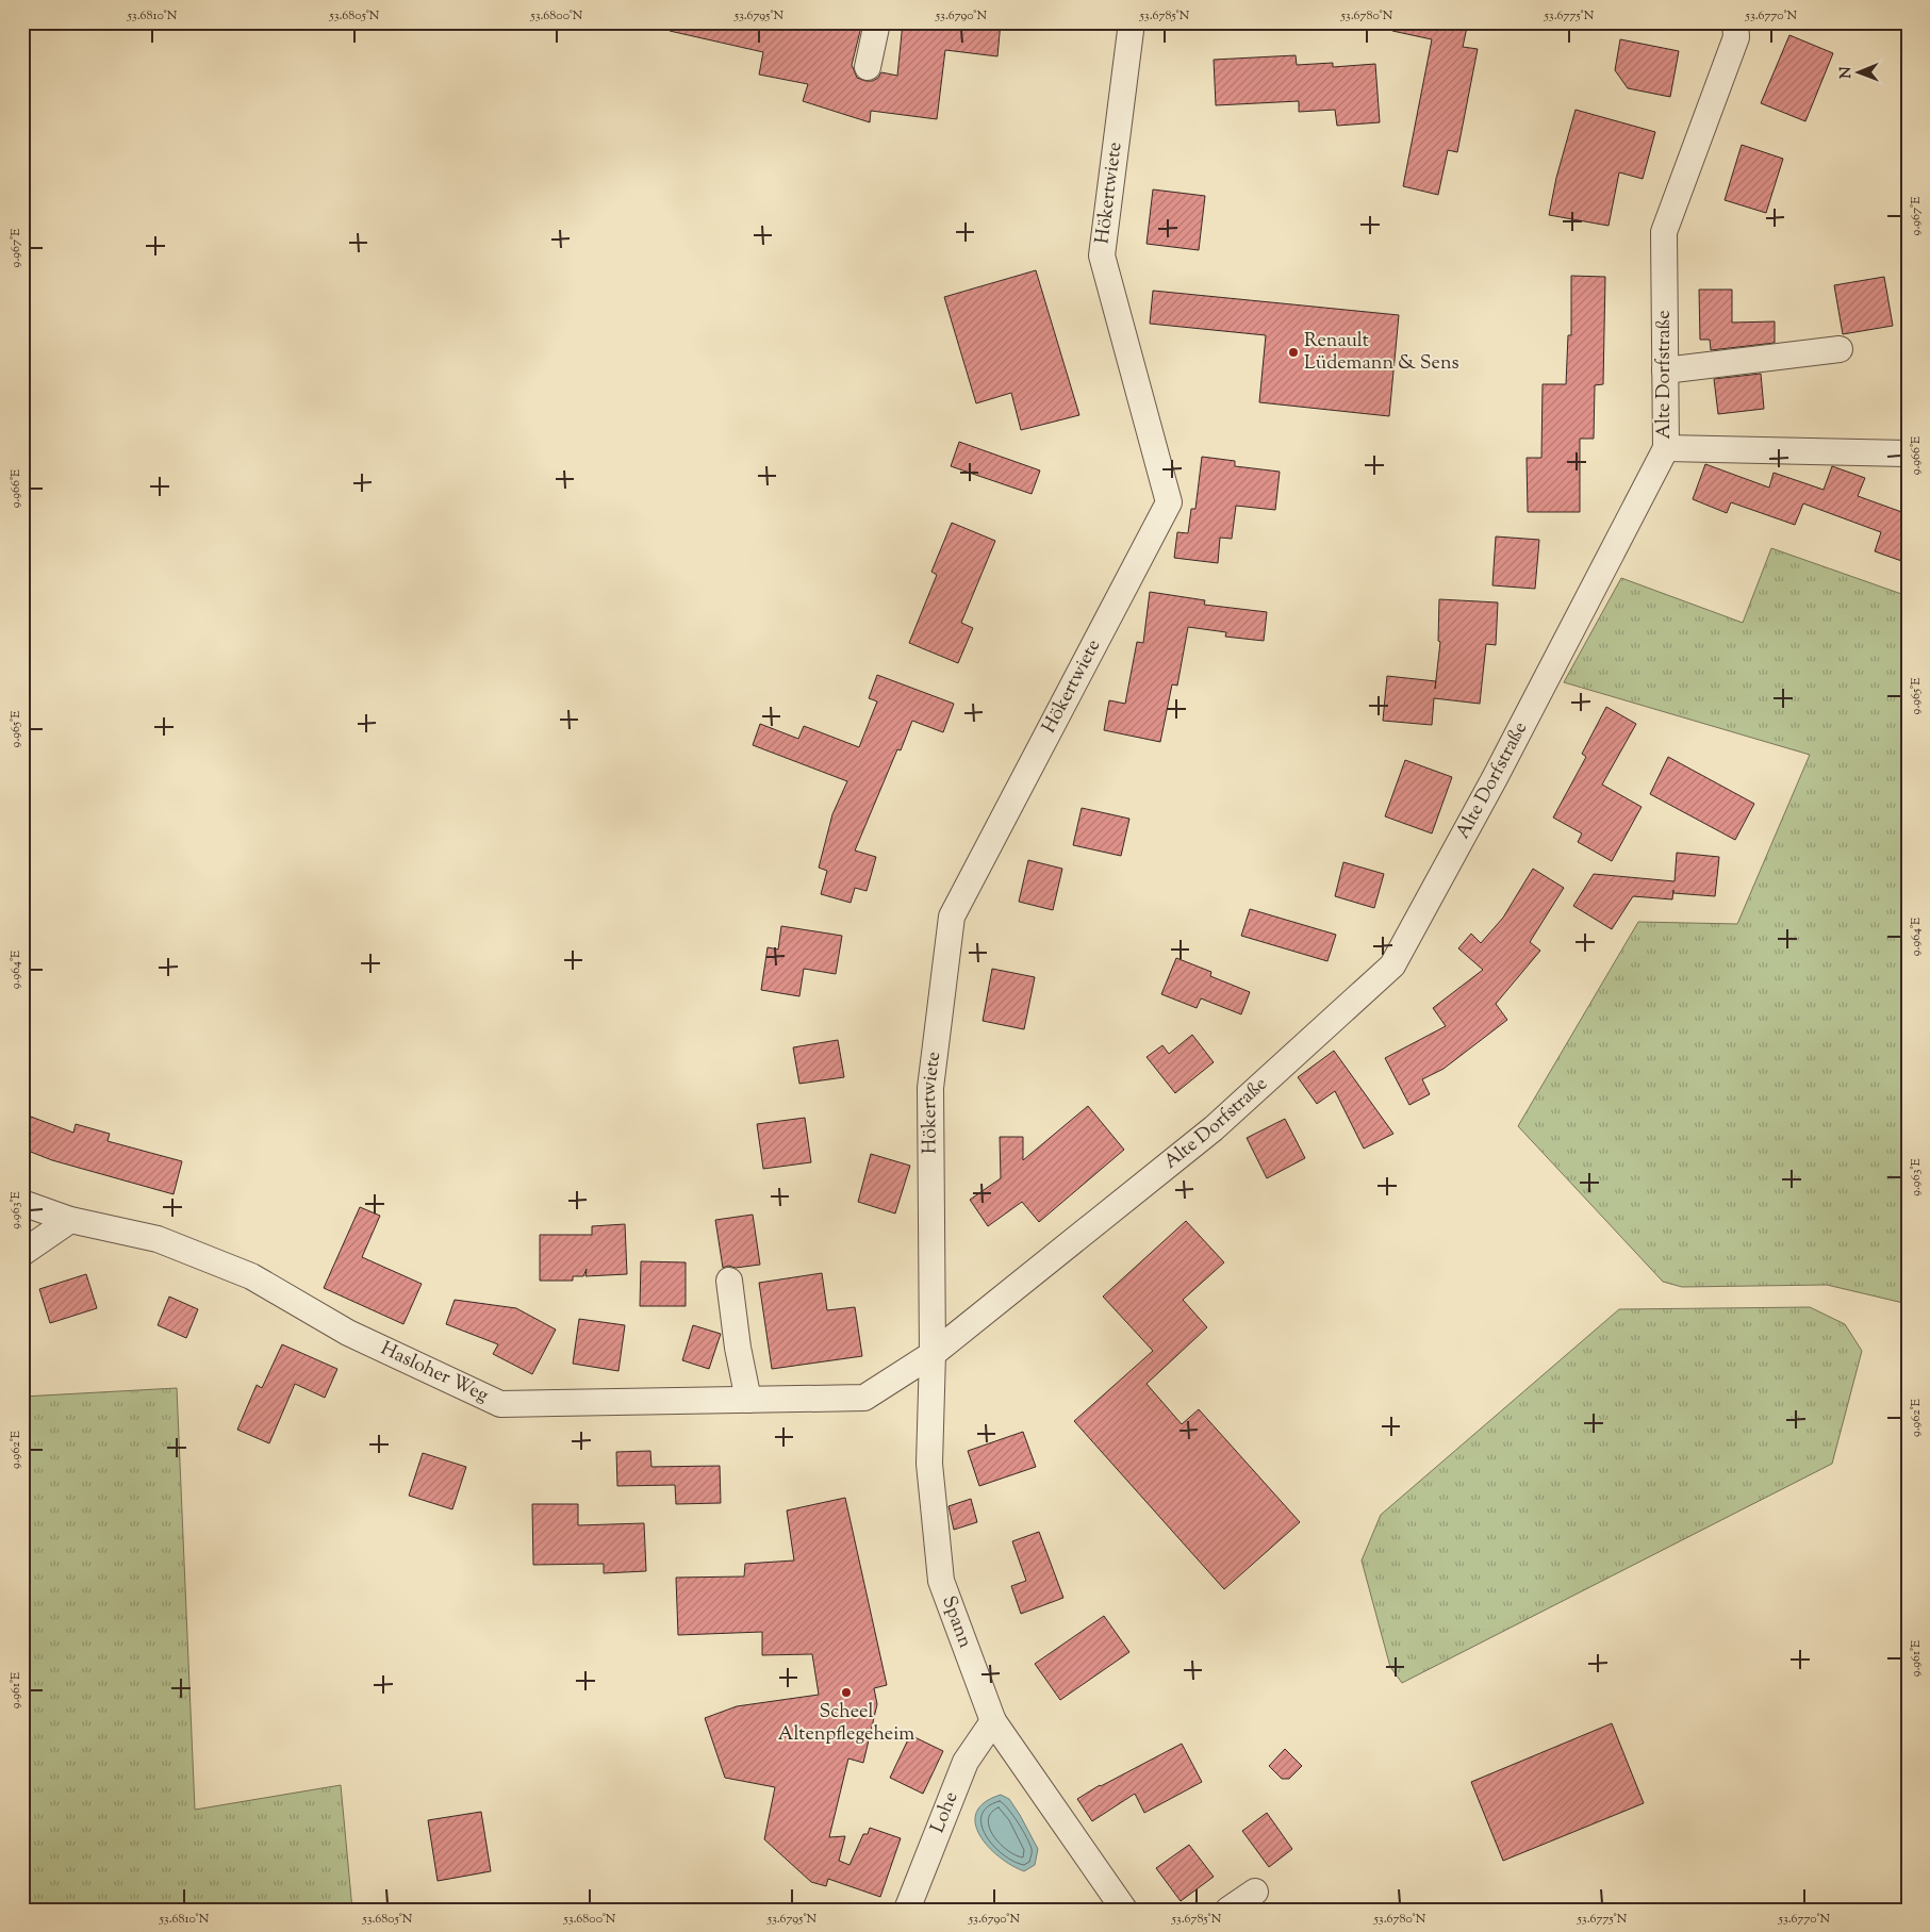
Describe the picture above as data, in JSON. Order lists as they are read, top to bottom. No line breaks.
{"streets":{"street":["Hökertwiete","Alte Dorfstraße","Hasloher Weg","Spann","Lohe"]},"crossings":[["Hökertwiete","Alte Dorfstraße"],["Hökertwiete","Hasloher Weg"],["Hökertwiete","Spann"],["Alte Dorfstraße","Hasloher Weg"],["Alte Dorfstraße","Spann"],["Hasloher Weg","Spann"],["Spann","Lohe"]],"places":["Renault Lüdemann & Sens","Scheel Altenpflegeheim"],"north":"left","coordinates":["53.6810°N","53.6805°N","53.6800°N","53.6795°N","53.6790°N","53.6785°N","53.6780°N","53.6775°N","53.6770°N","9.967°E","9.966°E","9.965°E","9.964°E","9.963°E","9.962°E","9.961°E"]}
